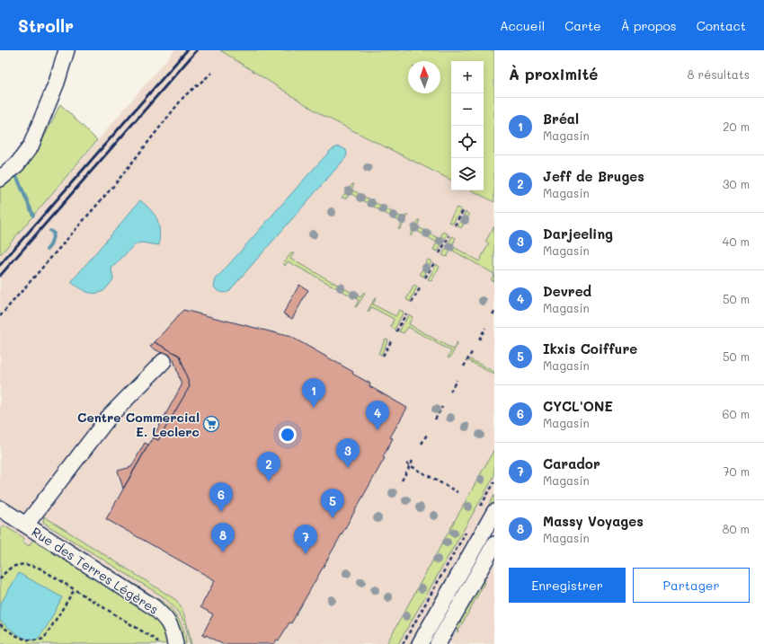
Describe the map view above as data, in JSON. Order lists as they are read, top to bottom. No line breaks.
{"streets":{"street":["Rue des Terres Légères"]},"places":{"supermarket":["Centre Commercial E. Leclerc"]},"north":"top","page":{"header":"Strollr","nav":["Accueil","Carte","À propos","Contact"],"heading":["À proximité","8 résultats"],"map_buttons":["+","−"],"list":[{"mark":"1","name":"Bréal","note":"Magasin","value":"20 m"},{"mark":"2","name":"Jeff de Bruges","note":"Magasin","value":"30 m"},{"mark":"3","name":"Darjeeling","note":"Magasin","value":"40 m"},{"mark":"4","name":"Devred","note":"Magasin","value":"50 m"},{"mark":"5","name":"Ikxis Coiffure","note":"Magasin","value":"50 m"},{"mark":"6","name":"CYCL'ONE","note":"Magasin","value":"60 m"},{"mark":"7","name":"Carador","note":"Magasin","value":"70 m"},{"mark":"8","name":"Massy Voyages","note":"Magasin","value":"80 m"}],"pins":["1","4","3","2","6","5","8","7"],"buttons":["Enregistrer","Partager"]}}
